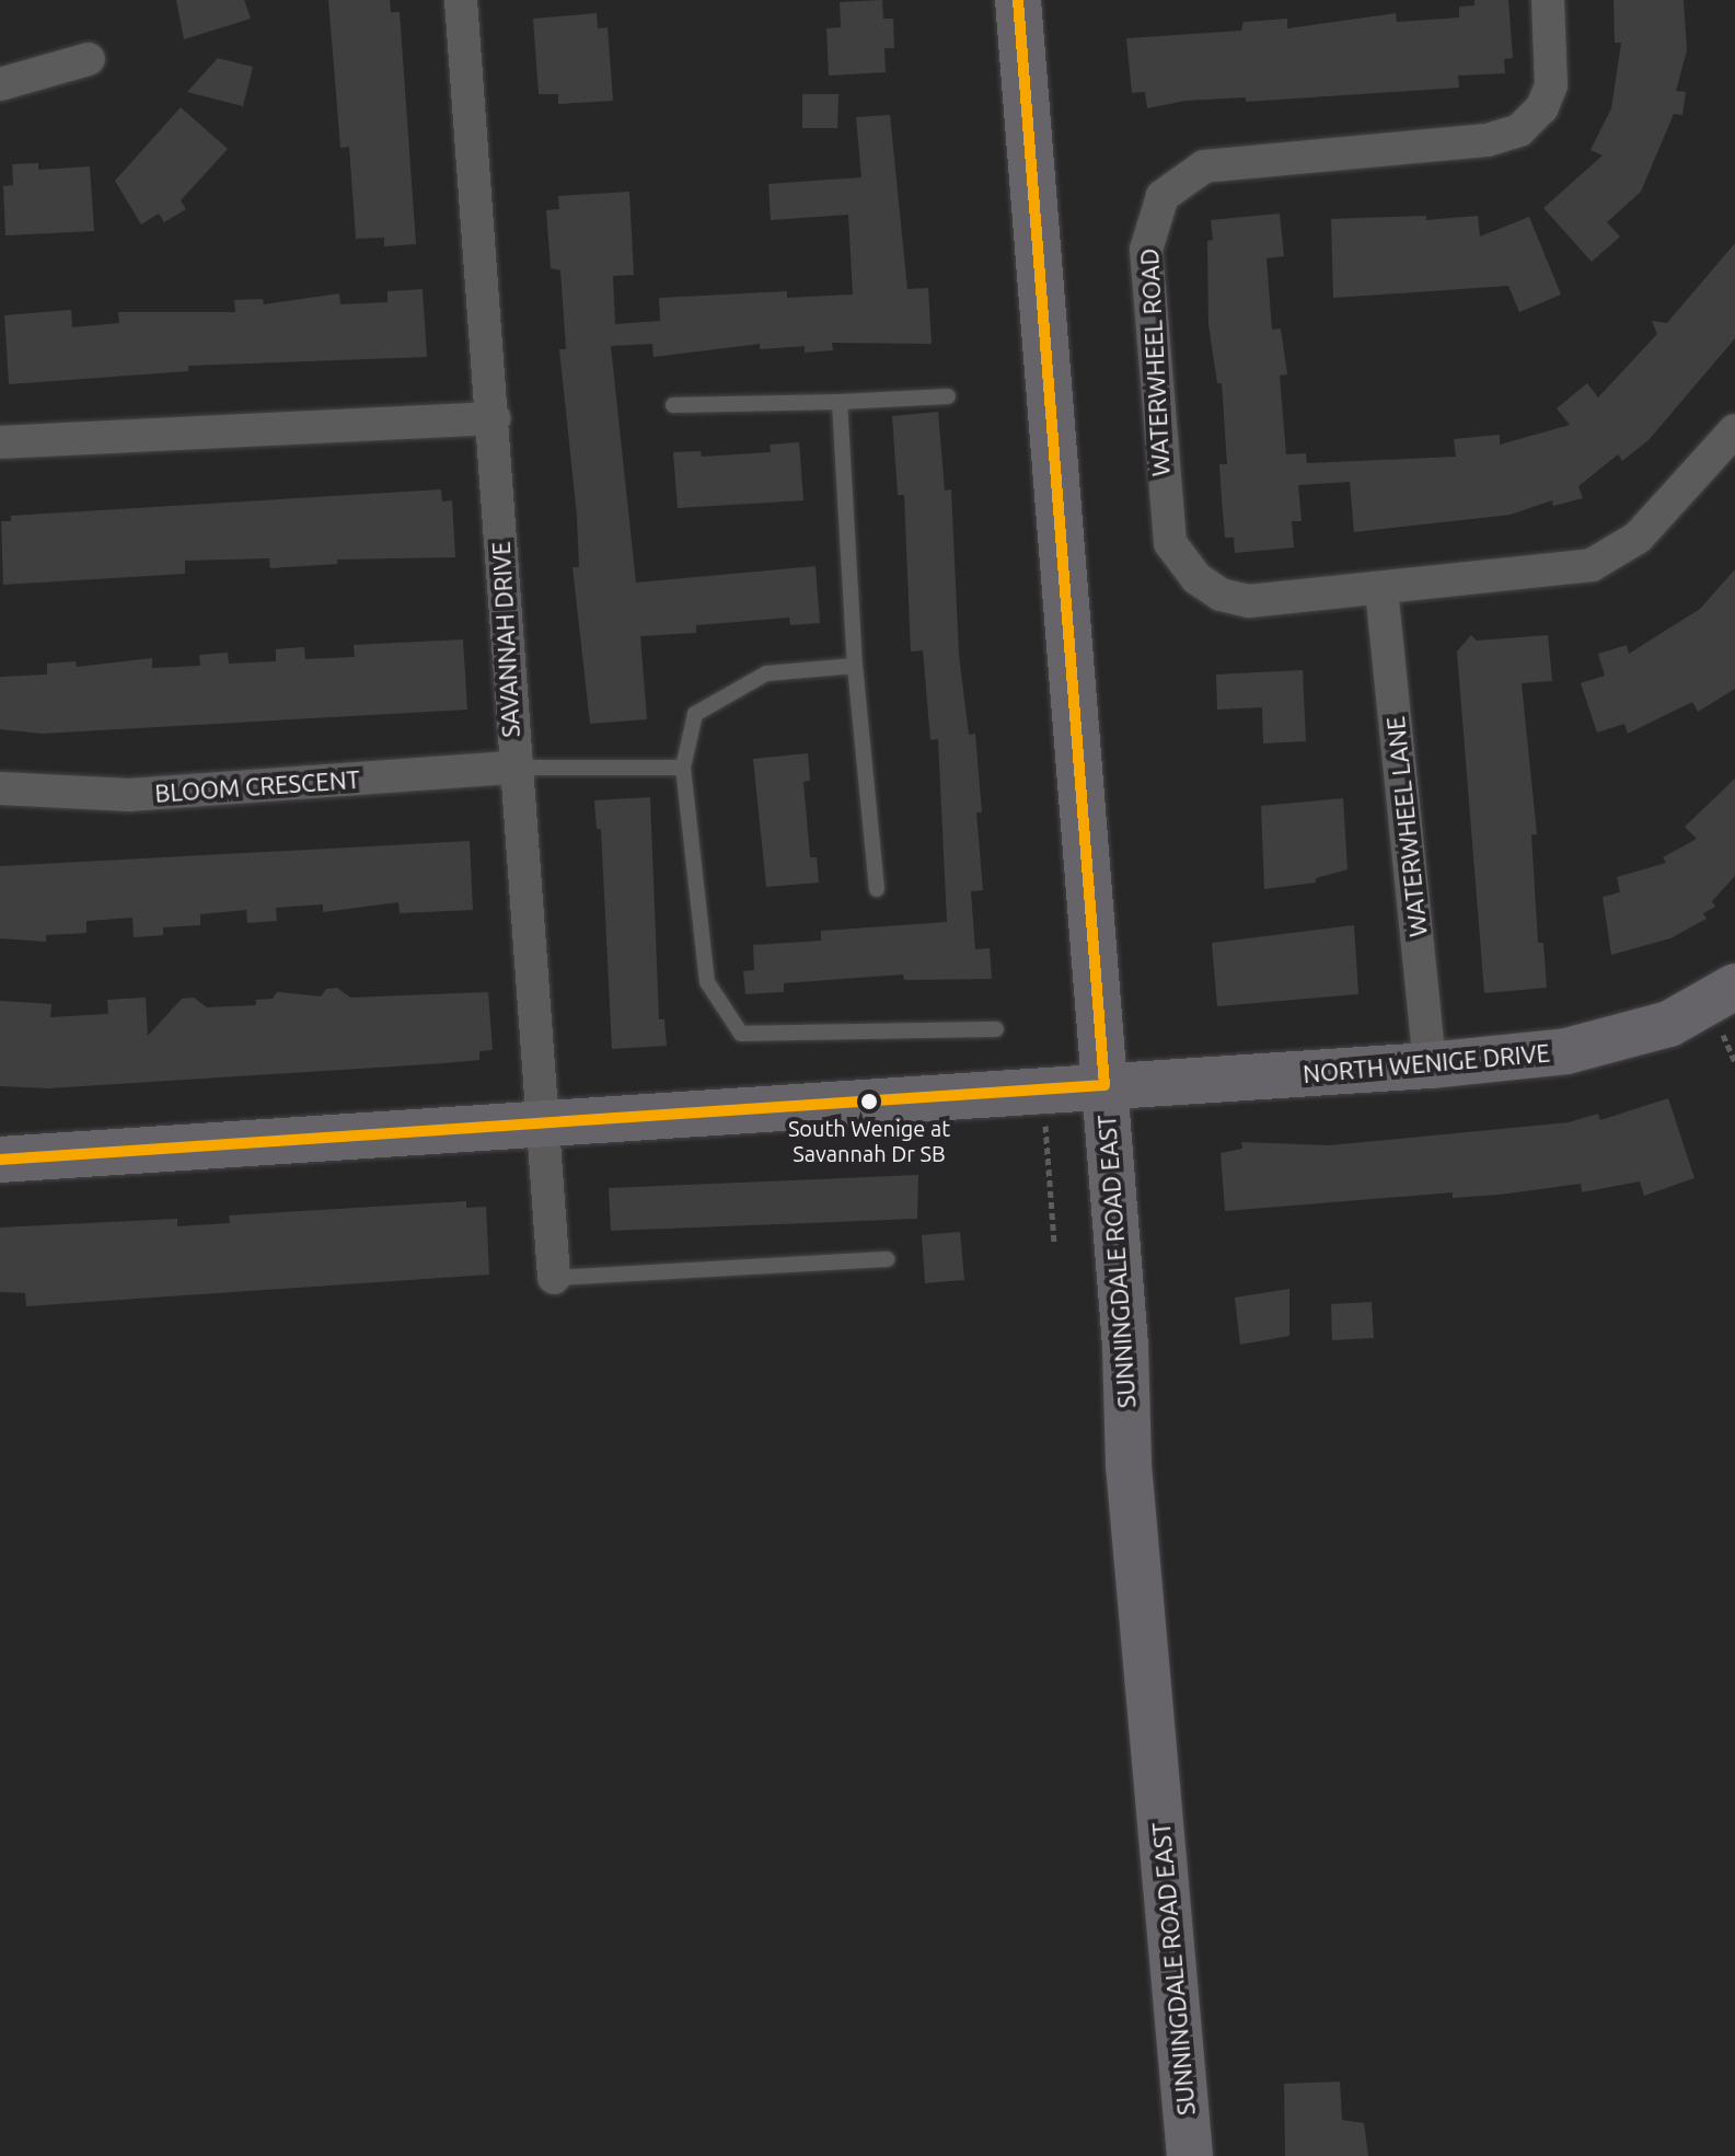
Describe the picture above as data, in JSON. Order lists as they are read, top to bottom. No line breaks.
{"streets":{"main road":["NORTH WENIGE DRIVE","SUNNINGDALE ROAD EAST"],"street":["WATERWHEEL ROAD","SAVANNAH DRIVE","BLOOM CRESCENT","WATERWHEEL LANE"]},"crossings":[["WATERWHEEL ROAD","WATERWHEEL LANE"],["SAVANNAH DRIVE","BLOOM CRESCENT"],["SAVANNAH DRIVE","NORTH WENIGE DRIVE"],["WATERWHEEL LANE","NORTH WENIGE DRIVE"],["NORTH WENIGE DRIVE","SUNNINGDALE ROAD EAST"]],"places":["South Wenige at Savannah Dr SB"]}
